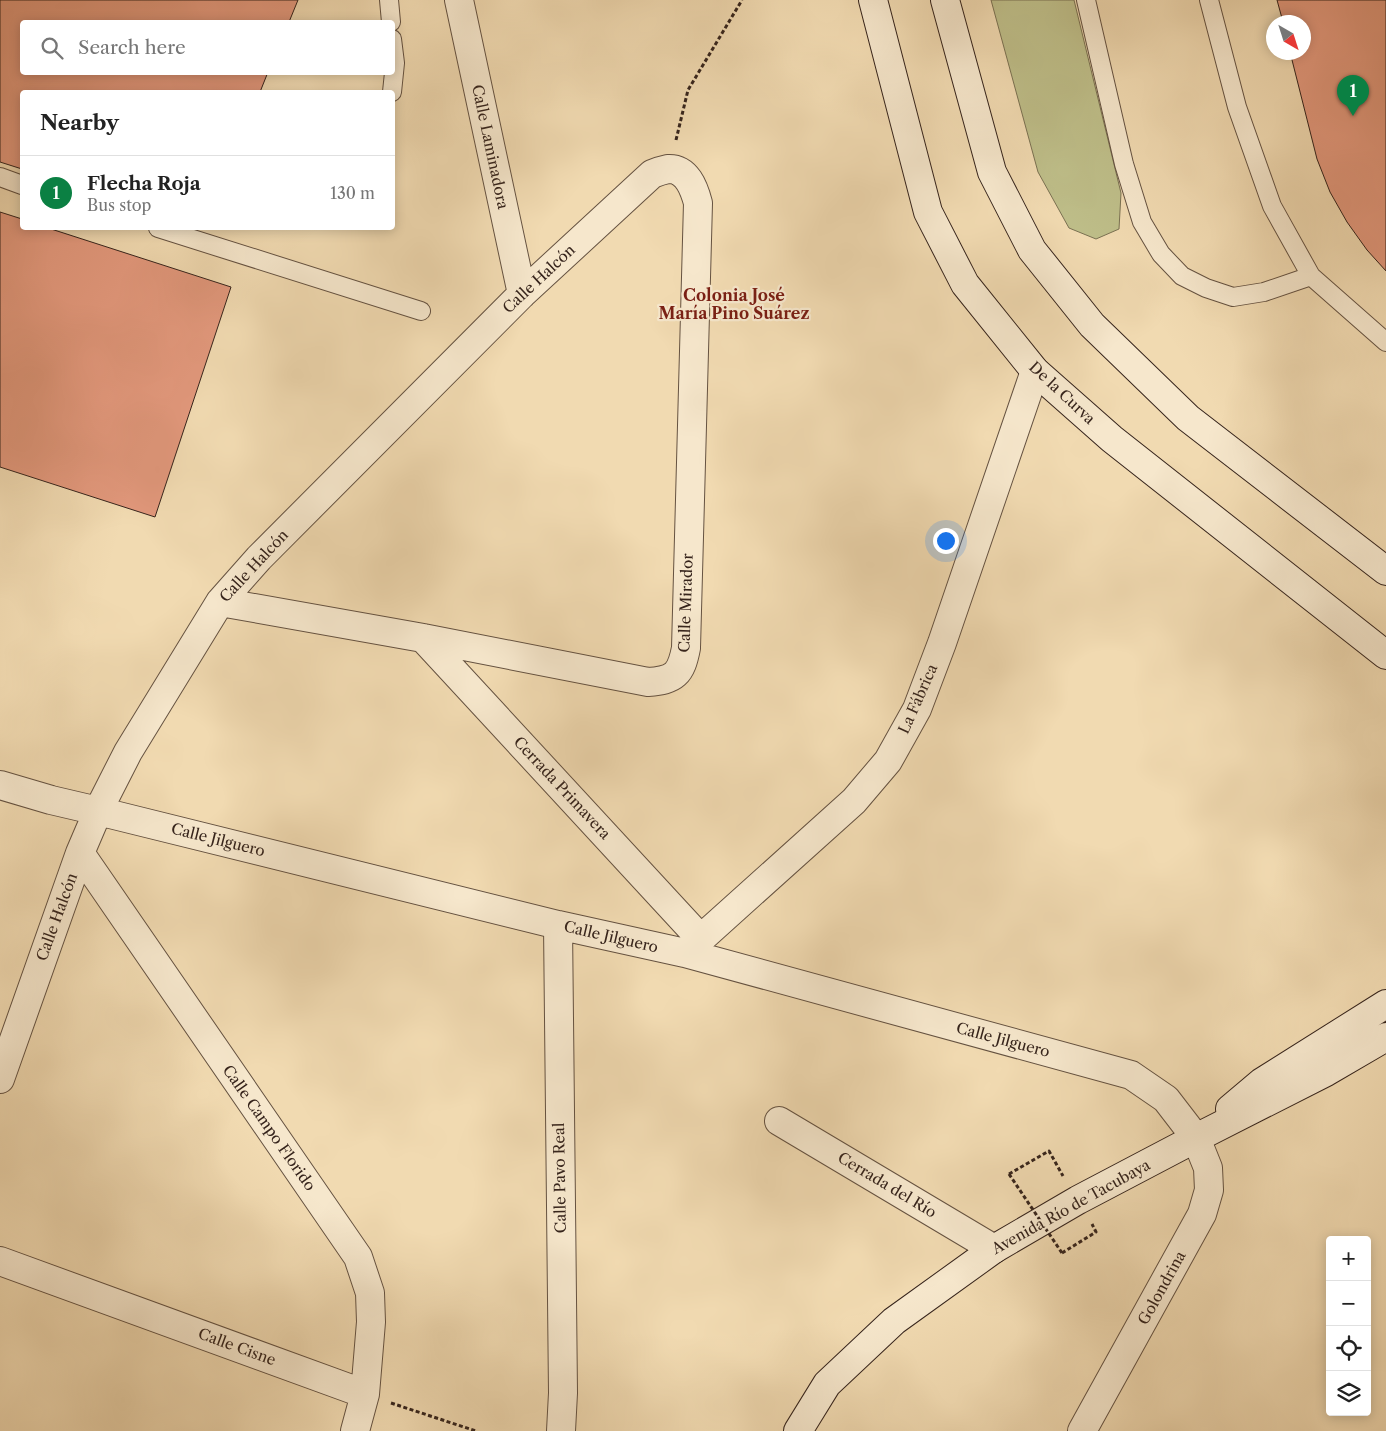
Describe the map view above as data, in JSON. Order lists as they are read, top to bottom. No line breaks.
{"streets":{"street":["Calle Laminadora","Calle Halcón","De la Curva","Calle Mirador","La Fábrica","Cerrada Primavera","Calle Jilguero","Calle Campo Florido","Calle Pavo Real","Cerrada del Río","Avenida Río de Tacubaya","Golondrina","Calle Cisne"]},"crossings":[["Calle Laminadora","Calle Halcón"],["Calle Halcón","Calle Mirador"],["Calle Halcón","Calle Jilguero"],["Calle Halcón","Calle Campo Florido"],["De la Curva","La Fábrica"],["Calle Mirador","Cerrada Primavera"],["La Fábrica","Cerrada Primavera"],["La Fábrica","Calle Jilguero"],["Cerrada Primavera","Calle Jilguero"],["Calle Jilguero","Calle Pavo Real"],["Calle Jilguero","Avenida Río de Tacubaya"],["Calle Jilguero","Golondrina"],["Calle Campo Florido","Calle Cisne"],["Cerrada del Río","Avenida Río de Tacubaya"],["Avenida Río de Tacubaya","Golondrina"]],"districts":["Colonia José María Pino Suárez"],"north":"bottom right","page":{"search":"Search here","pins":"1","heading":"Nearby","list":[{"mark":"1","name":"Flecha Roja","note":"Bus stop","value":"130 m"}],"map_buttons":["+","−"]}}
